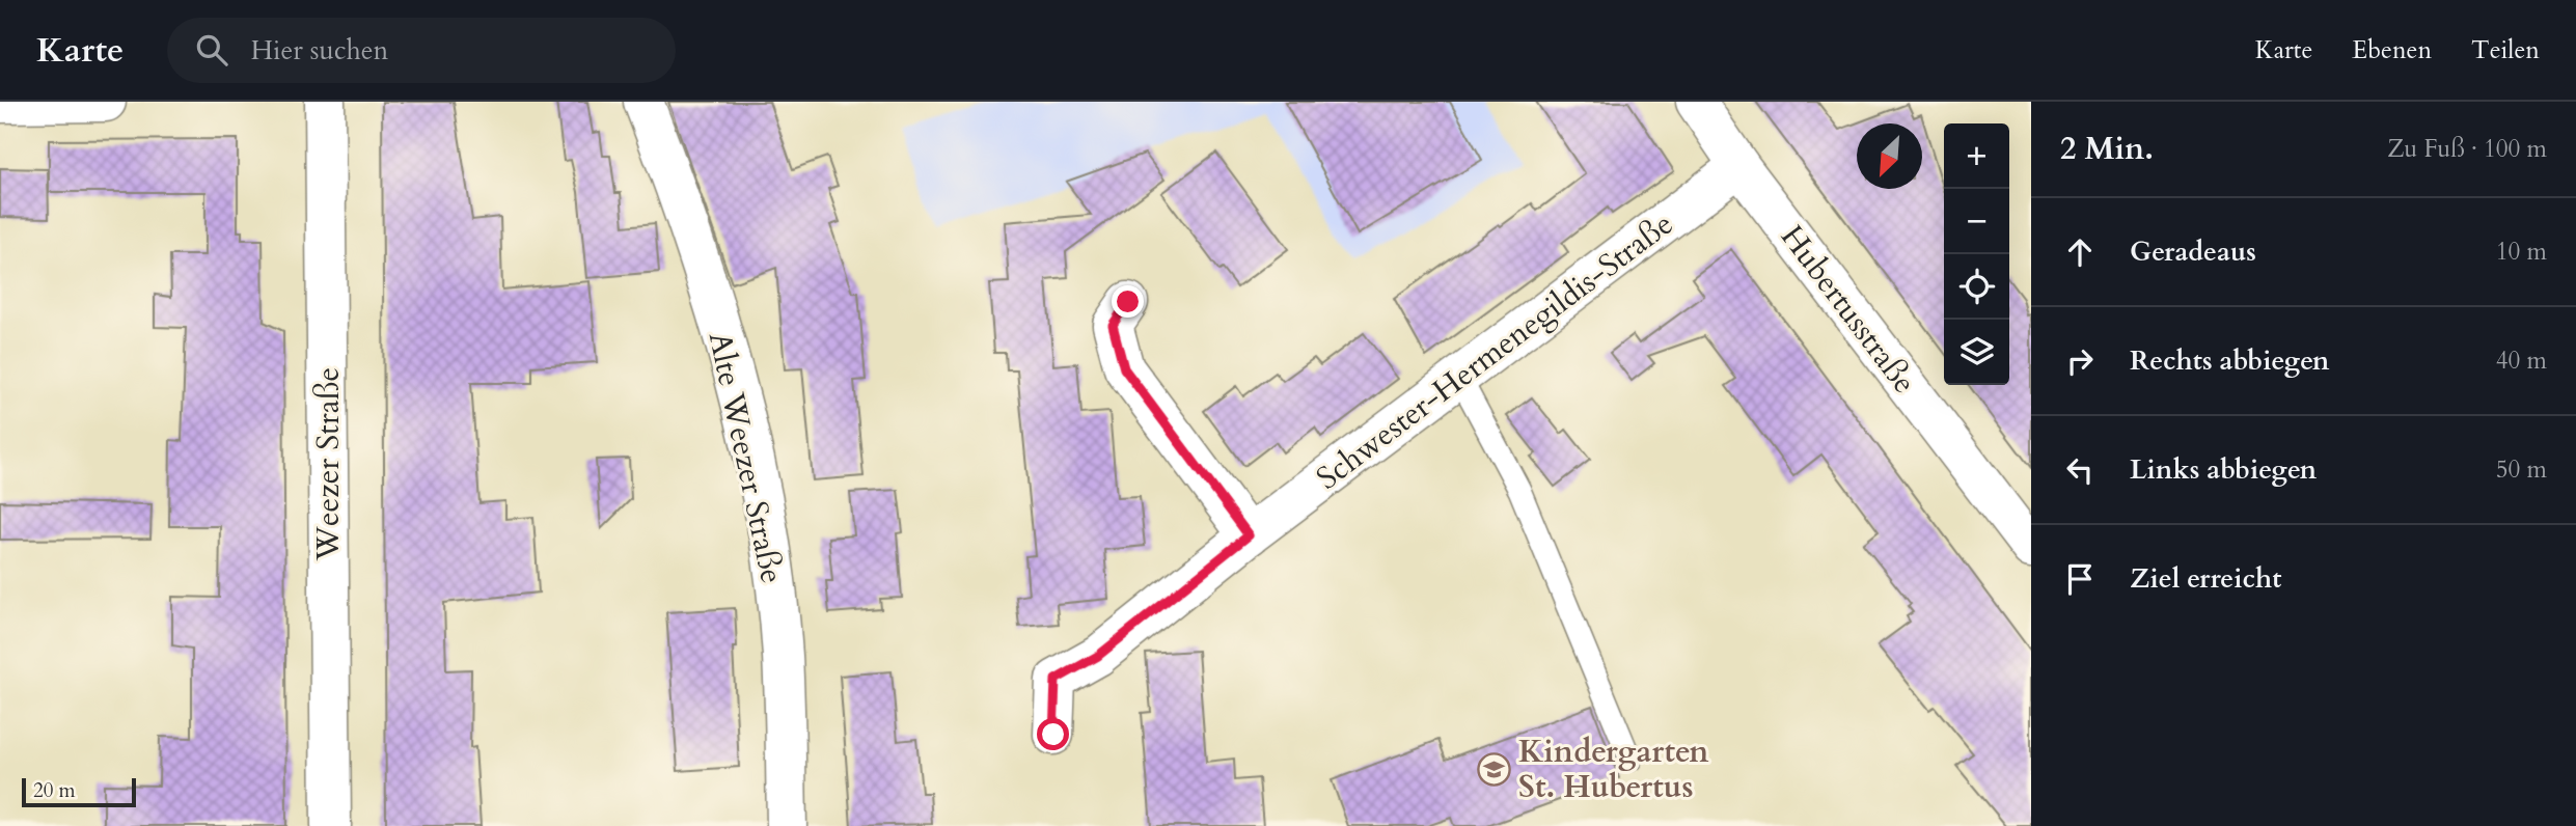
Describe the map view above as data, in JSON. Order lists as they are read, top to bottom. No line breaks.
{"streets":{"street":["Hubertusstraße","Schwester-Hermenegildis-Straße","Alte Weezer Straße","Weezer Straße"]},"crossings":[["Hubertusstraße","Schwester-Hermenegildis-Straße"]],"places":{"school or university":["Kindergarten St. Hubertus"]},"scale_bar":"20 m","north":"bottom left","page":{"header":"Karte","search":"Hier suchen","nav":["Karte","Ebenen","Teilen"],"heading":["2 Min.","Zu Fuß · 100 m"],"map_buttons":["+","−"],"list":[["Geradeaus","10 m"],["Rechts abbiegen","40 m"],["Links abbiegen","50 m"],"Ziel erreicht"],"scale":"20 m"}}
